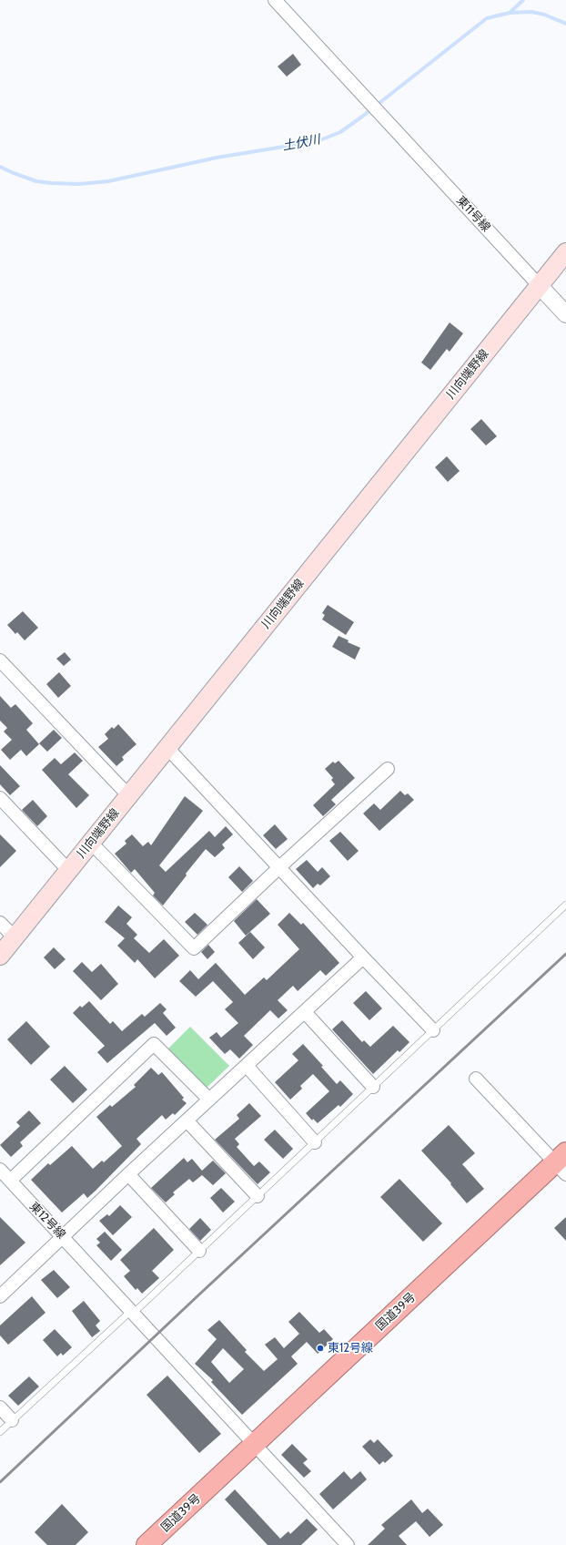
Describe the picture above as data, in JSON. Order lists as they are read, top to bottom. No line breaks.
{"streets":{"highway":["国道39号"],"main road":["川向端野線"],"street":["東11号線","東12号線"]},"crossings":[["東11号線","川向端野線"],["東12号線","国道39号"]],"water":["土伏川"],"places":["東12号線"]}
